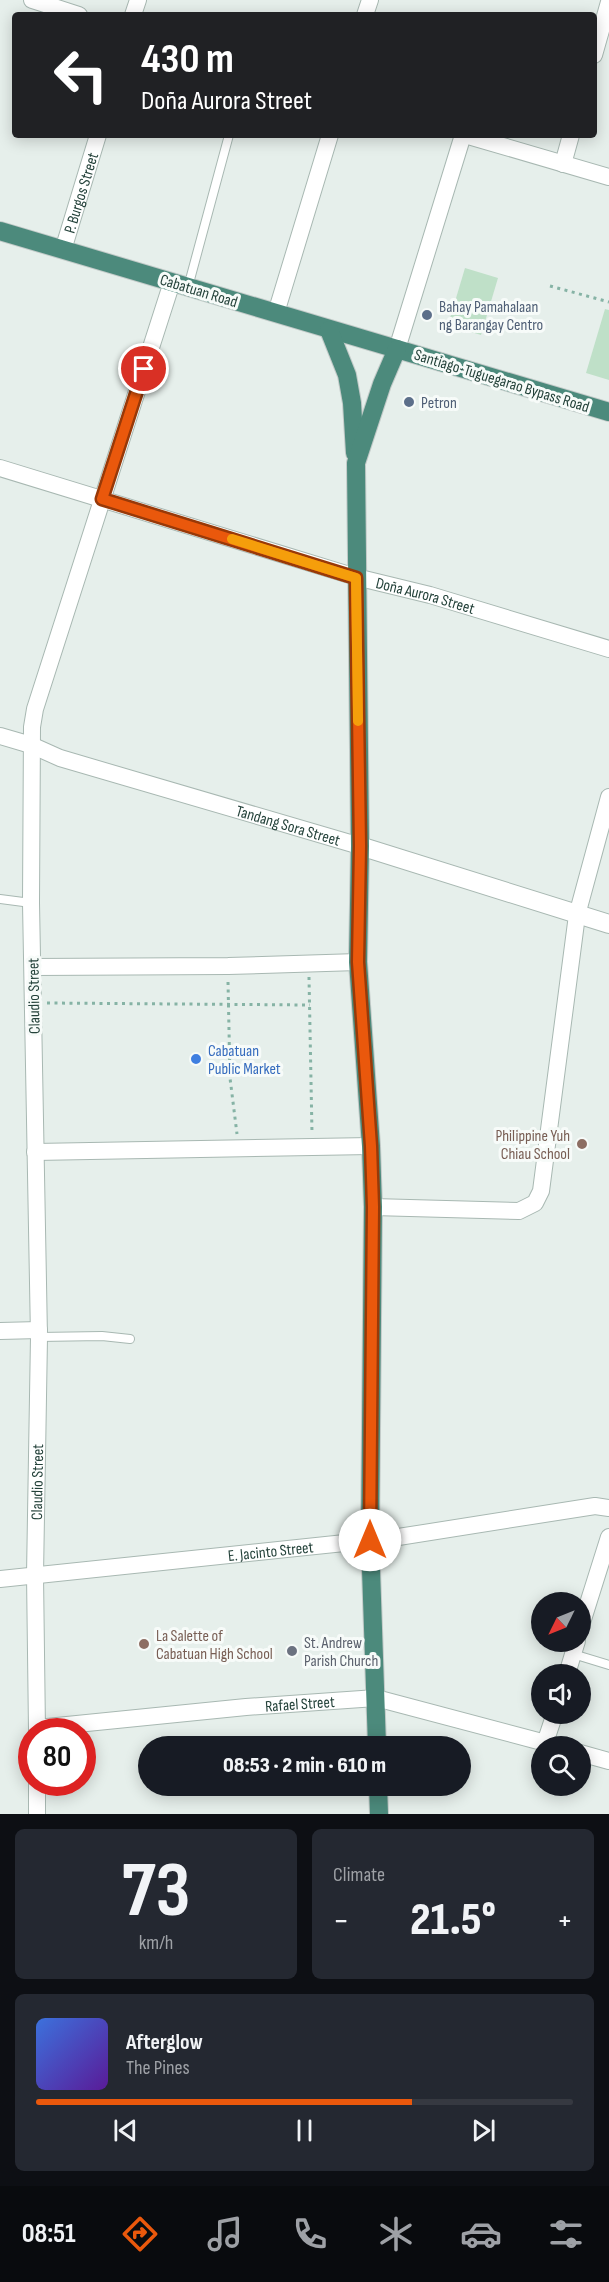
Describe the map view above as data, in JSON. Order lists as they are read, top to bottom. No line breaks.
{"streets":{"highway":["Cabatuan Road","Santiago-Tuguegarao Bypass Road"],"street":["P. Burgos Street","Doña Aurora Street","Tandang Sora Street","Claudio Street","E. Jacinto Street","Rafael Street"]},"crossings":[["P. Burgos Street","Cabatuan Road"],["Cabatuan Road","Santiago-Tuguegarao Bypass Road"],["Cabatuan Road","Claudio Street"],["Santiago-Tuguegarao Bypass Road","Doña Aurora Street"],["Santiago-Tuguegarao Bypass Road","Tandang Sora Street"],["Santiago-Tuguegarao Bypass Road","E. Jacinto Street"],["Santiago-Tuguegarao Bypass Road","Rafael Street"],["Doña Aurora Street","Claudio Street"],["Tandang Sora Street","Claudio Street"],["Claudio Street","E. Jacinto Street"]],"places":["Bahay Pamahalaan ng Barangay Centro","Petron","Cabatuan Public Market","Philippine Yuh Chiau School","La Salette of Cabatuan High School","St. Andrew Parish Church"],"north":"bottom left","page":{"turn":["430 m","Doña Aurora Street"],"limit":"80","trip":"08:53 · 2 min · 610 m","tile":[["73","km/h"],"Climate"],"heat":["−","21.5°","+"],"song":["Afterglow","The Pines"],"tabs":"08:51"}}
